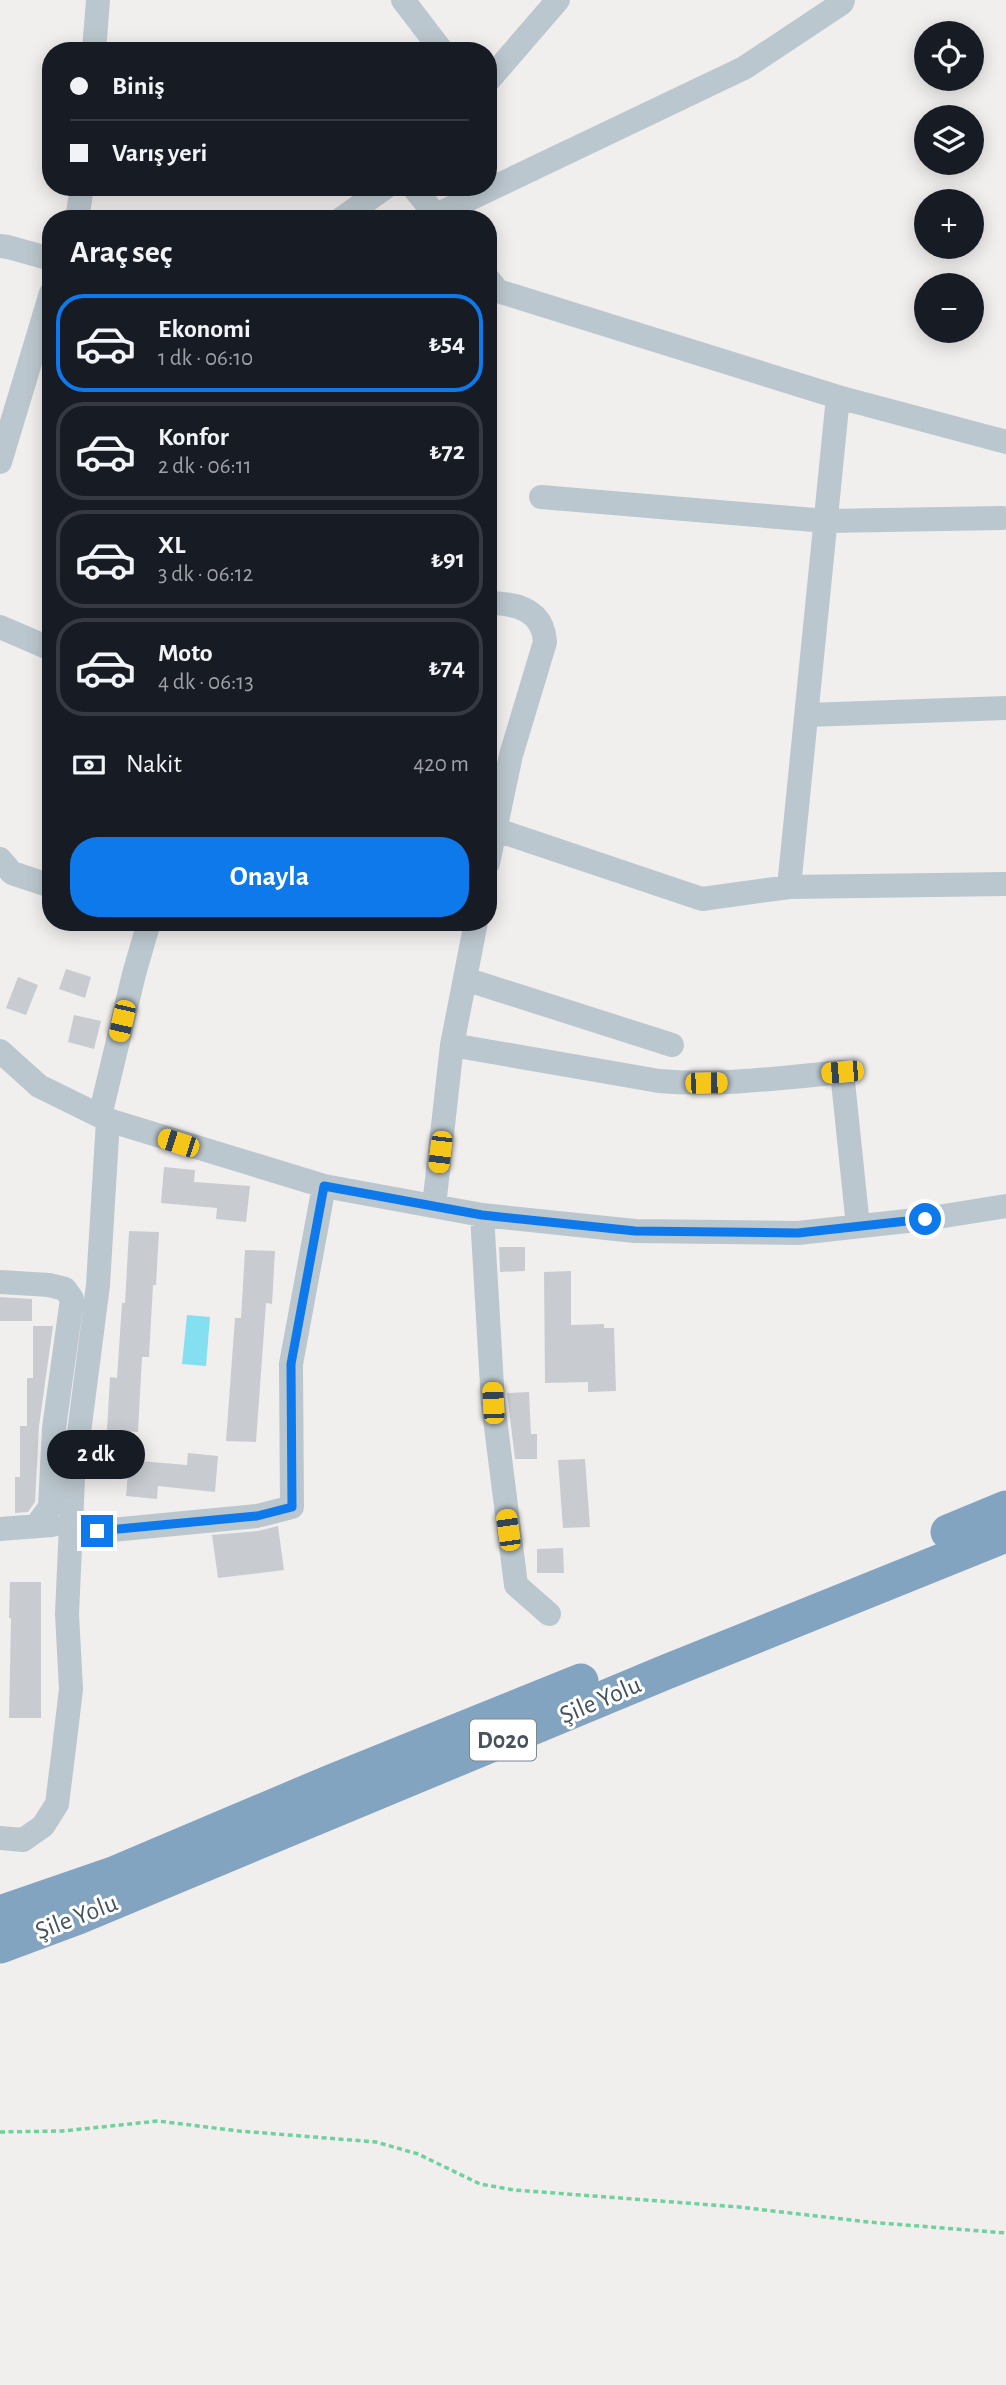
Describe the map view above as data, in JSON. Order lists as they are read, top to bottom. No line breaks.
{"streets":{"highway":["Şile Yolu","D020"]},"page":{"map_buttons":["+","−"],"banner":["Biniş","Varış yeri"],"heading":"Araç seç","list":[{"name":"Ekonomi","note":"1 dk · 06:10","value":"₺54"},{"name":"Konfor","note":"2 dk · 06:11","value":"₺72"},{"name":"XL","note":"3 dk · 06:12","value":"₺91"},{"name":"Moto","note":"4 dk · 06:13","value":"₺74"}],"pay":["Nakit","420 m"],"buttons":"Onayla","bubble":"2 dk"}}
